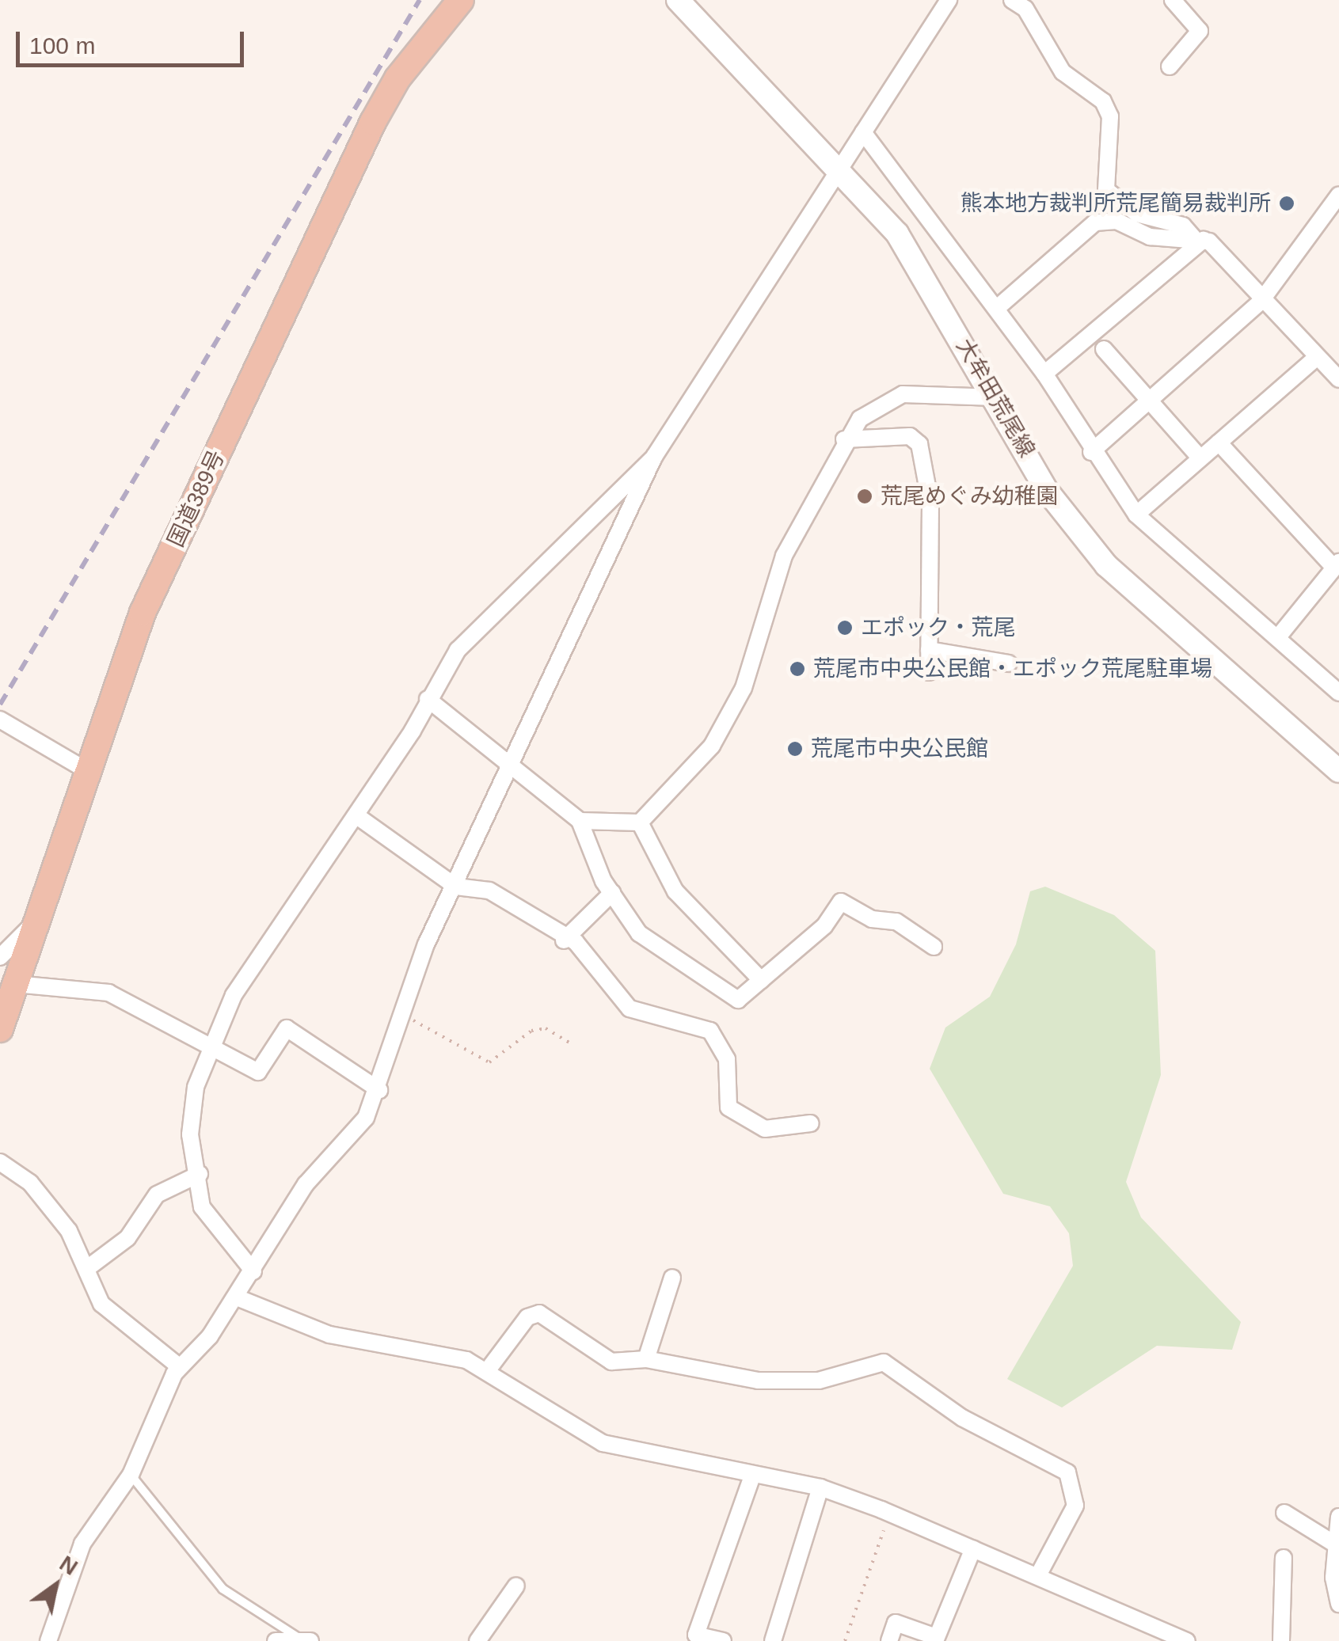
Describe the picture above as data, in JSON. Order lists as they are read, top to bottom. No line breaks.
{"streets":{"highway":["国道389号"],"main road":["大牟田荒尾線"]},"places":["熊本地方裁判所荒尾簡易裁判所","荒尾めぐみ幼稚園","エポック・荒尾","荒尾市中央公民館・エポック荒尾駐車場","荒尾市中央公民館"],"scale_bar":"100 m","north":"top right"}
